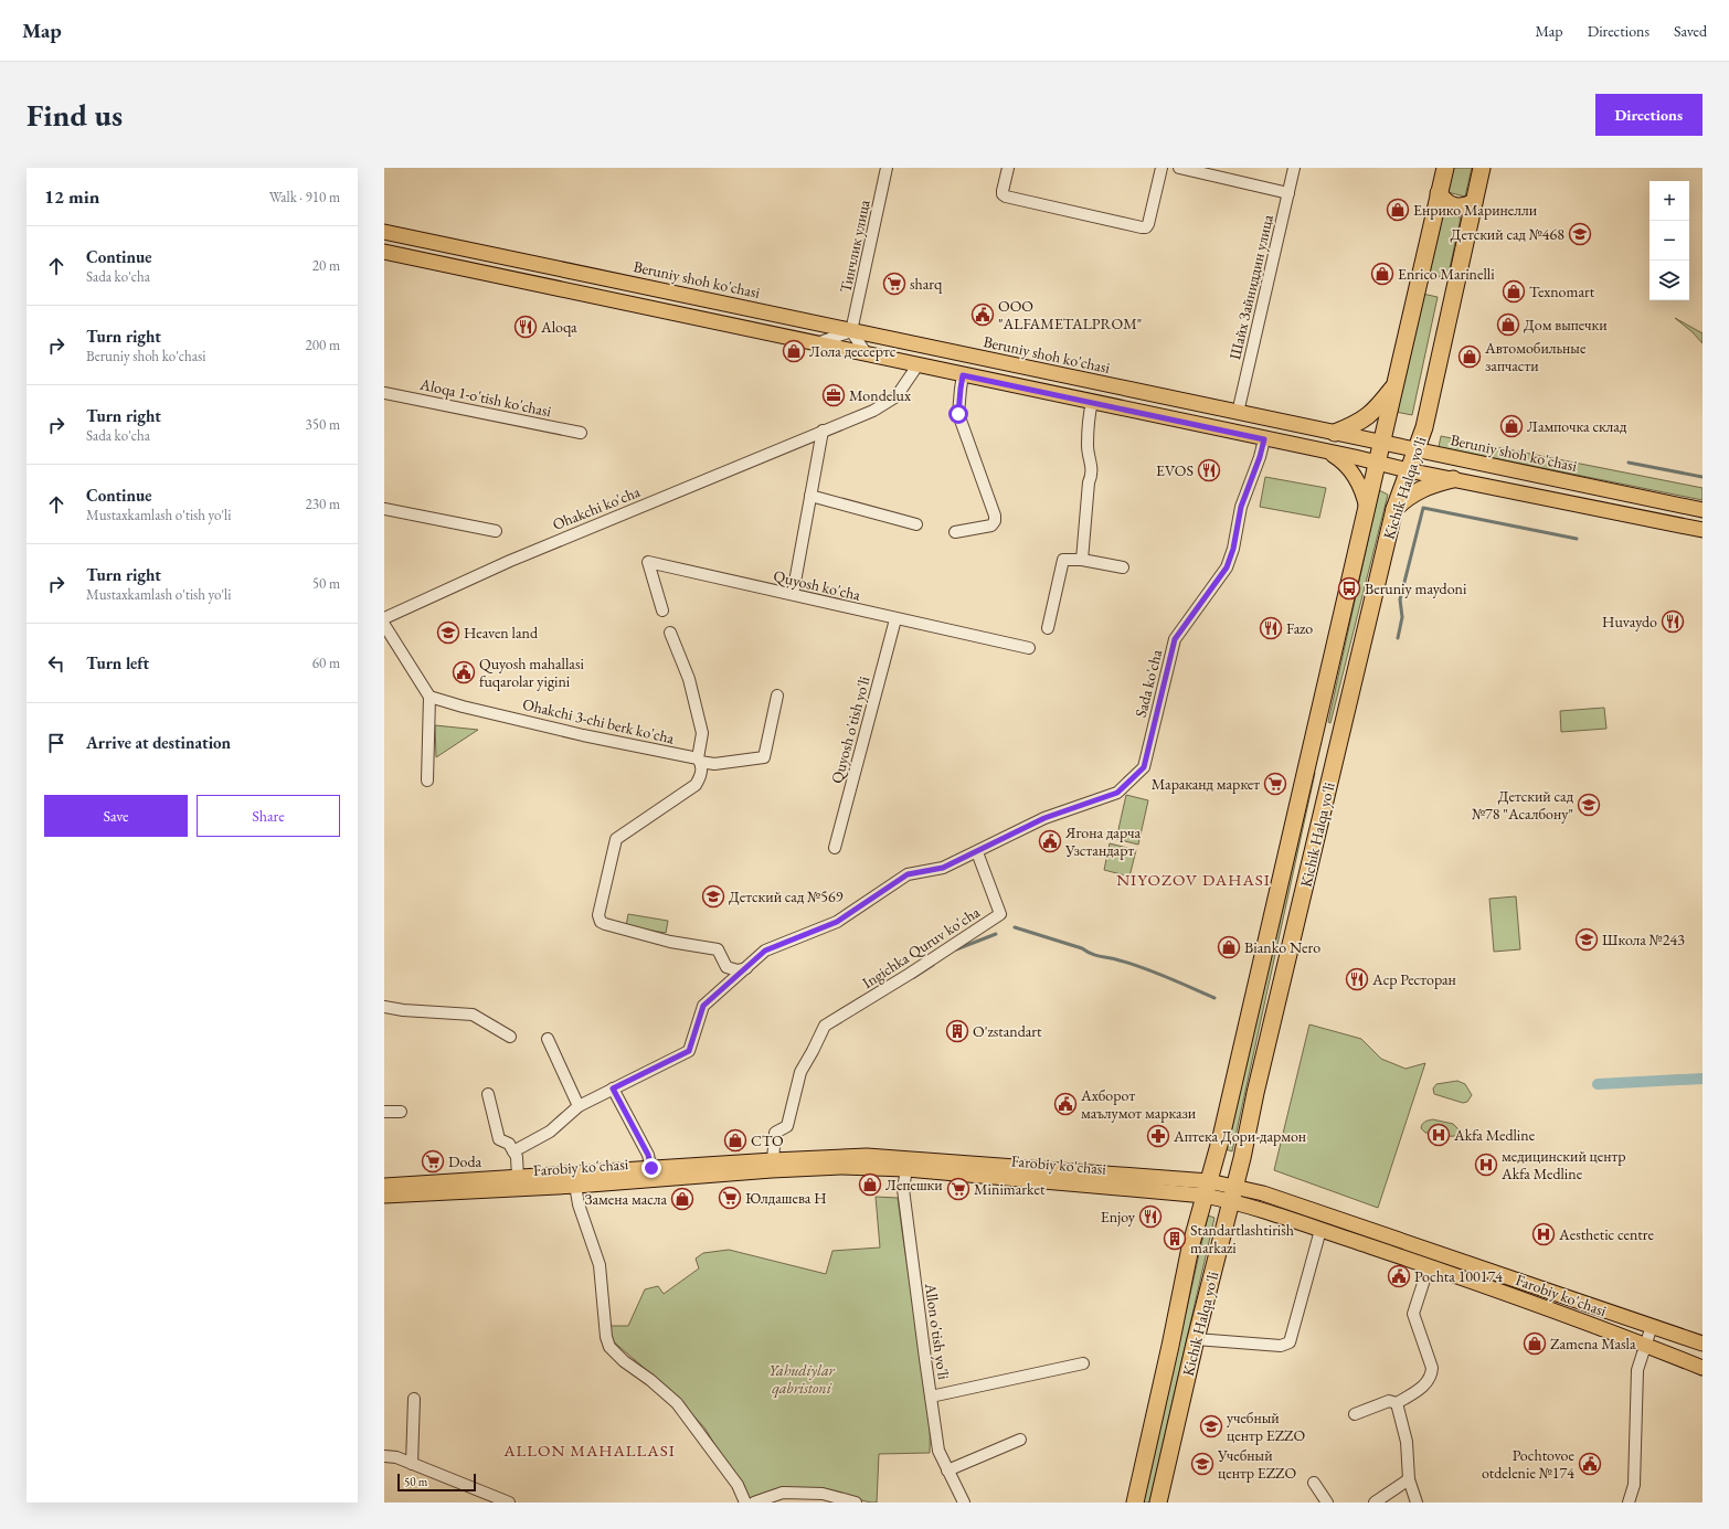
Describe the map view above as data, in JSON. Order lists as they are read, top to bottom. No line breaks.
{"streets":{"highway":["Kichik Halqa yo'li"],"main road":["Beruniy shoh ko'chasi","Farobiy ko'chasi"],"street":["Тинчлик улица","Шайх Зайниддин улица","Aloqa 1-o'tish ko'chasi","Ohakchi ko'cha","Quyosh ko'cha","Sada ko'cha","Ohakchi 3-chi berk ko'cha","Quyosh o'tish yo'li","Ingichka Quruv ko'cha","Allon o'tish yo'li"]},"crossings":[["Тинчлик улица","Beruniy shoh ko'chasi"],["Beruniy shoh ko'chasi","Шайх Зайниддин улица"],["Beruniy shoh ko'chasi","Kichik Halqa yo'li"],["Kichik Halqa yo'li","Farobiy ko'chasi"],["Quyosh ko'cha","Quyosh o'tish yo'li"],["Sada ko'cha","Ingichka Quruv ko'cha"],["Ingichka Quruv ko'cha","Farobiy ko'chasi"],["Farobiy ko'chasi","Allon o'tish yo'li"]],"districts":["NIYOZOV DAHASI","ALLON MAHALLASI"],"parks":["Yahudiylar qabristoni"],"places":{"shop":["Енрико Маринелли","Enrico Marinelli","Texnomart","Дом выпечки","Лола дессертс","Автомобильные запчасти","Лампочка склад","Bianko Nero","СТО","Лепешки","Замена масла","Zamena Masla"],"school or university":["Детский сад №468","Heaven land","Детский сад №78 \"Асалбону\"","Детский сад №569","Школа №243","учебный центр ЕZZO","Учебный центр EZZO"],"supermarket":["sharq","Мараканд маркет","Doda","Minimarket","Юлдашева Н"],"public building":["OOO \"ALFAMETALPROM\"","Quyosh mahallasi fuqarolar yigini","Ягона дарча Узстандарт","Ахборот маълумот маркази","Pochta 100174","Pochtovoe otdelenie №174"],"restaurant":["Aloqa","EVOS","Huvaydo","Fazo","Аср Ресторан","Enjoy"],"office":["Mondelux"],"bus stop":["Beruniy maydoni"],"building":["O'zstandart","Standartlashtirish markazi"],"hospital":["Akfa Medline","медицинский центр Akfa Medline","Aesthetic centre"],"pharmacy":["Аптека Дори-дармон"]},"scale_bar":"50 m","page":{"header":"Map","nav":["Map","Directions","Saved"],"buttons":["Directions",["Save","Share"]],"title":"Find us","heading":["12 min","Walk · 910 m"],"map_buttons":["+","−"],"list":[["Continue","Sada ko'cha","20 m"],["Turn right","Beruniy shoh ko'chasi","200 m"],["Turn right","Sada ko'cha","350 m"],["Continue","Mustaxkamlash o'tish yo'li","230 m"],["Turn right","Mustaxkamlash o'tish yo'li","50 m"],["Turn left","60 m"],"Arrive at destination"],"scale":"50 m"}}
